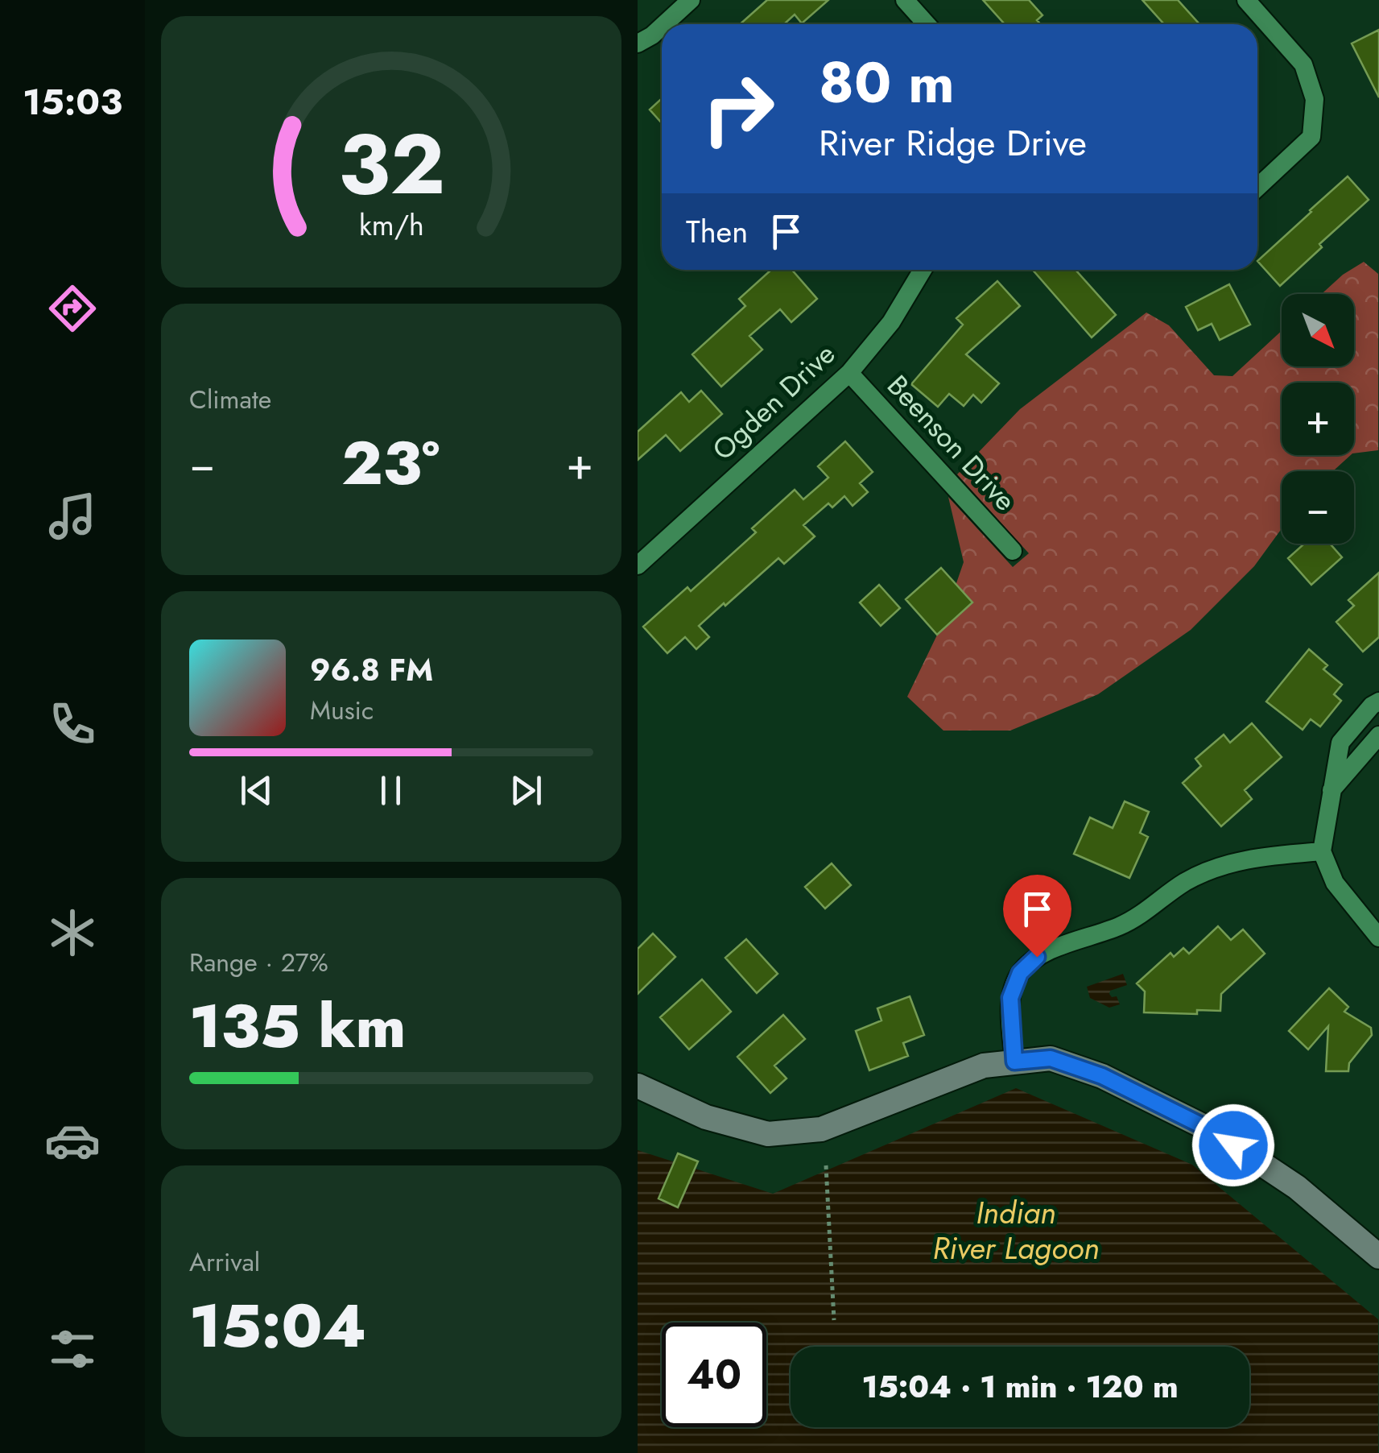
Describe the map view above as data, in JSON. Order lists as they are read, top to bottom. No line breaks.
{"streets":{"street":["Ogden Drive","Beenson Drive"]},"crossings":[["Ogden Drive","Beenson Drive"]],"water":["Indian River Lagoon"],"north":"bottom right","page":{"tabs":"15:03","turn":["80 m","River Ridge Drive"],"then":"Then","map_buttons":["+","−"],"tile":["Climate",["Range · 27%","135 km"],["Arrival","15:04"]],"heat":["−","23°","+"],"song":["96.8 FM","Music"],"limit":"40","trip":"15:04 · 1 min · 120 m","gauge":["32","km/h"]}}
